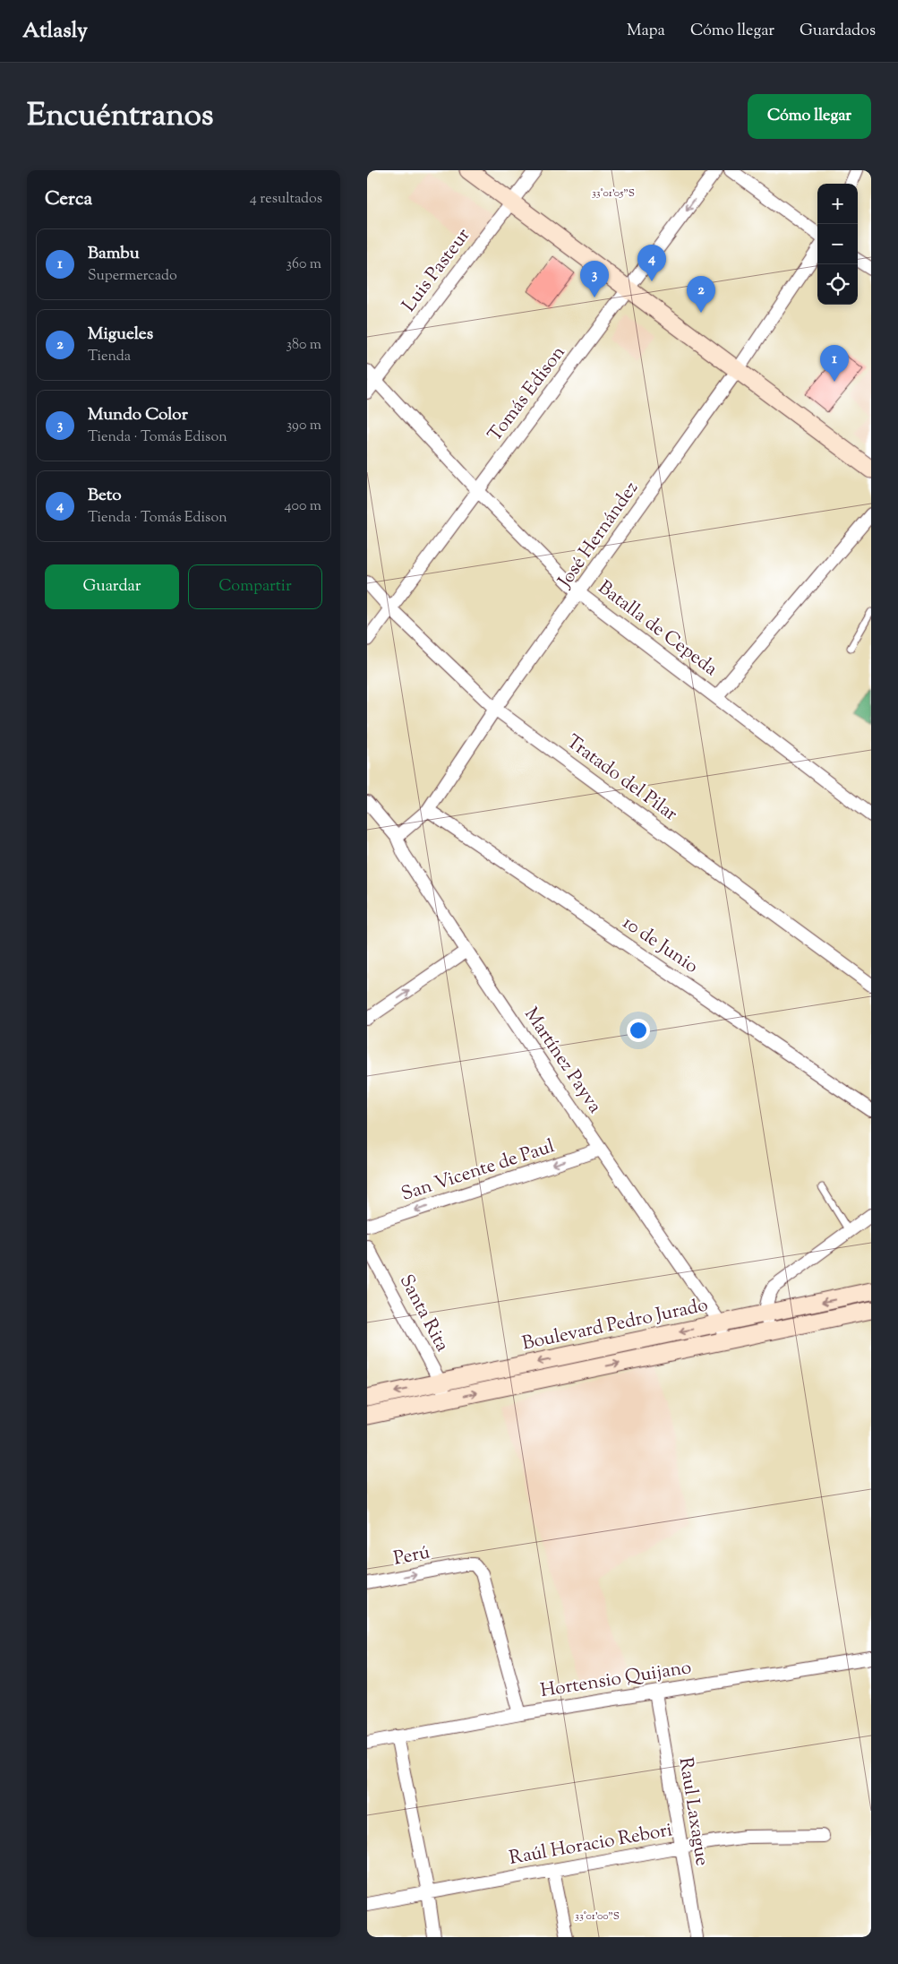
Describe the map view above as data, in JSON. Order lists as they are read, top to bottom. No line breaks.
{"streets":{"main road":["Boulevard Pedro Jurado"],"street":["Luis Pasteur","Tomás Edison","José Hernández","Batalla de Cepeda","Tratado del Pilar","10 de Junio","Martínez Payva","San Vicente de Paul","Santa Rita","Perú","Hortensio Quijano","Raul Laxague","Raúl Horacio Rebori"]},"crossings":[["Luis Pasteur","Batalla de Cepeda"],["Tomás Edison","Batalla de Cepeda"],["Tomás Edison","Tratado del Pilar"],["José Hernández","Batalla de Cepeda"],["José Hernández","Tratado del Pilar"],["José Hernández","10 de Junio"],["José Hernández","Martínez Payva"],["Martínez Payva","San Vicente de Paul"],["Martínez Payva","Boulevard Pedro Jurado"],["Santa Rita","Boulevard Pedro Jurado"],["Perú","Hortensio Quijano"],["Hortensio Quijano","Raul Laxague"],["Raul Laxague","Raúl Horacio Rebori"]],"one_way":["San Vicente de Paul"],"page":{"header":"Atlasly","nav":["Mapa","Cómo llegar","Guardados"],"title":"Encuéntranos","buttons":["Cómo llegar",["Guardar","Compartir"]],"heading":["Cerca","4 resultados"],"map_buttons":["+","−"],"list":[{"mark":"1","name":"Bambu","note":"Supermercado","value":"360 m"},{"mark":"2","name":"Migueles","note":"Tienda","value":"380 m"},{"mark":"3","name":"Mundo Color","note":"Tienda · Tomás Edison","value":"390 m"},{"mark":"4","name":"Beto","note":"Tienda · Tomás Edison","value":"400 m"}],"pins":["4","3","2","1"]},"coordinates":["33°01'05\"S","33°01'00\"S"]}
